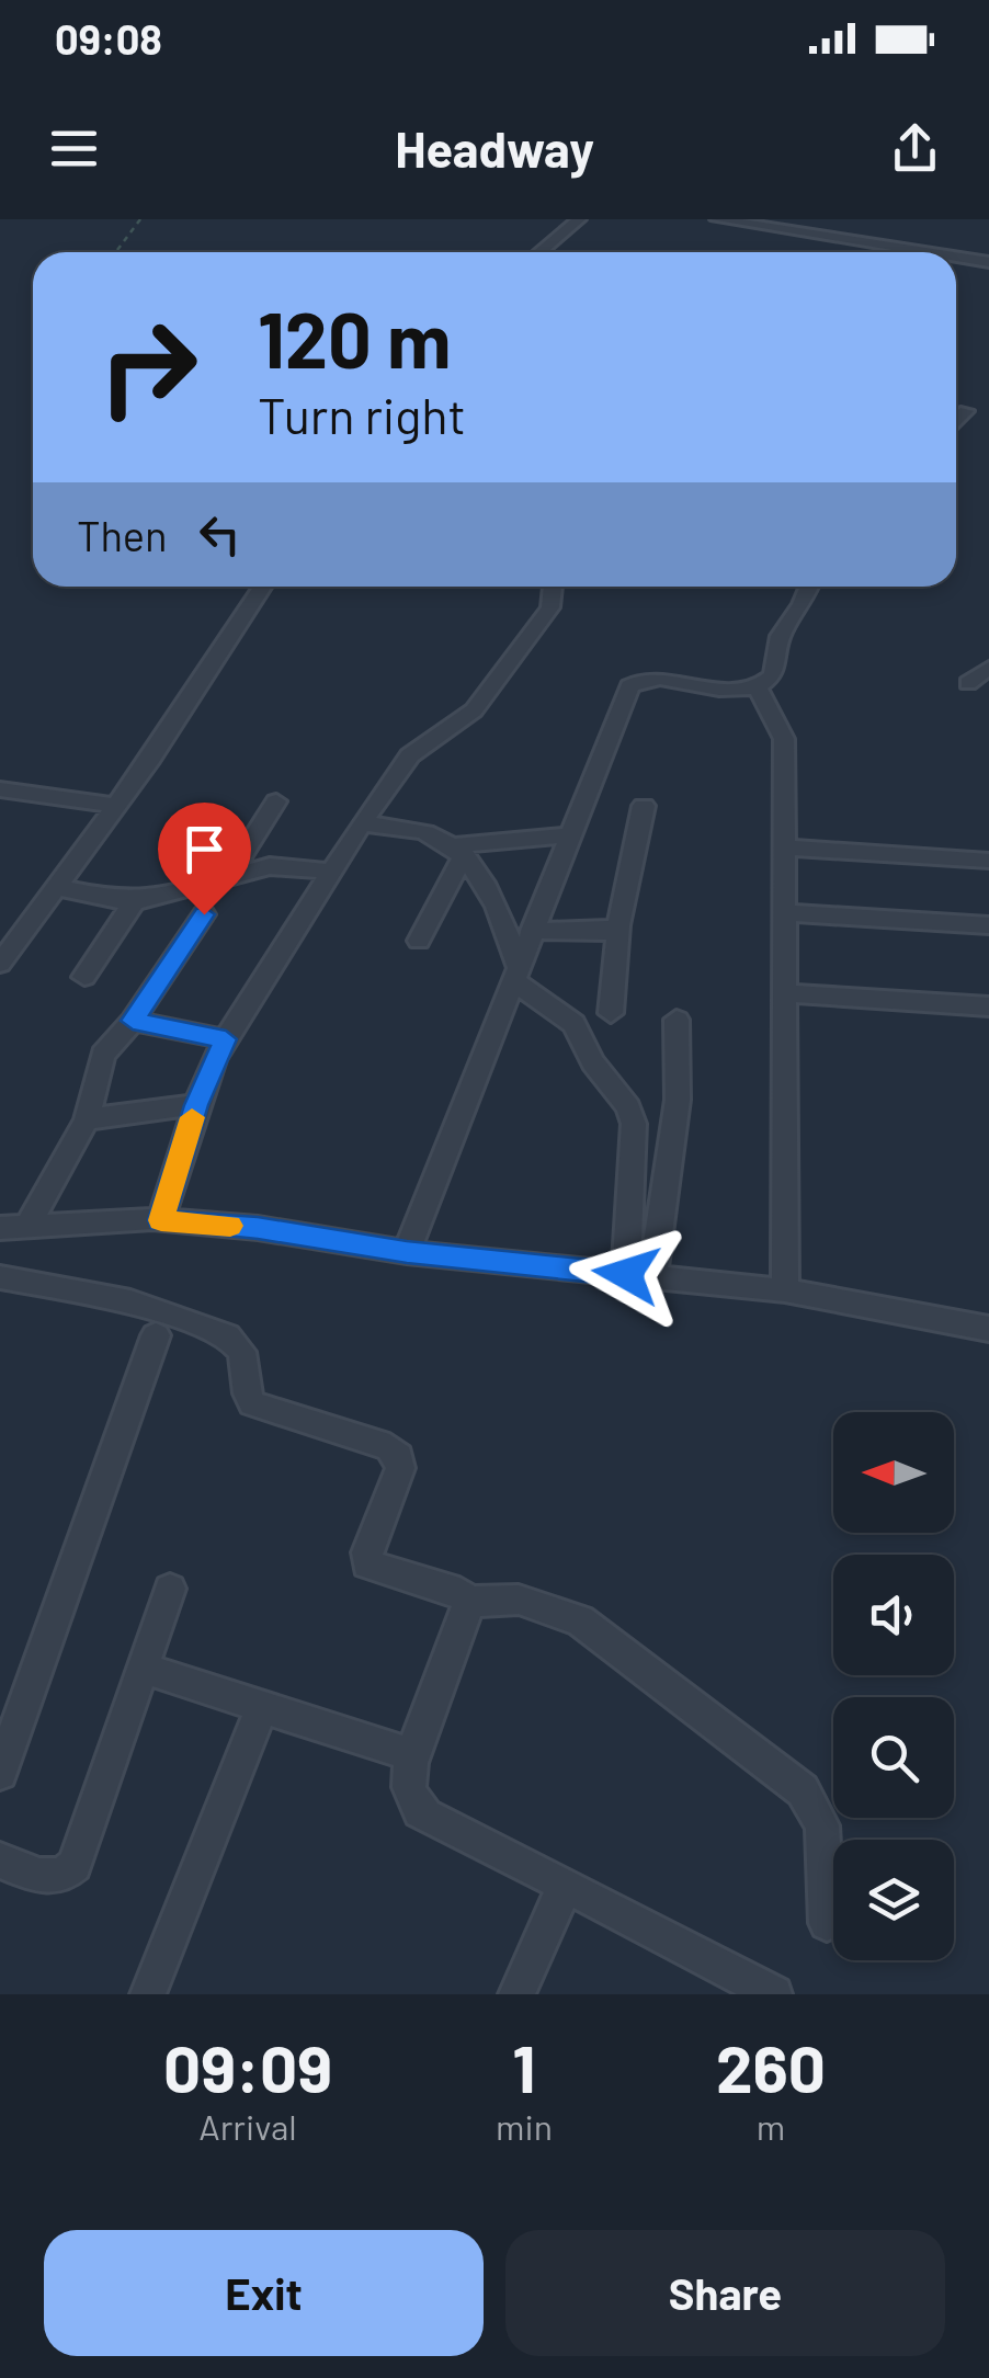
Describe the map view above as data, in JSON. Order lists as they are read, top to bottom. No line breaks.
{"north":"left","page":{"status":"09:08","header":"Headway","turn":["120 m","Turn right"],"then":"Then","eta":["09:09","Arrival","1","min","260","m"],"buttons":["Exit","Share"]}}
